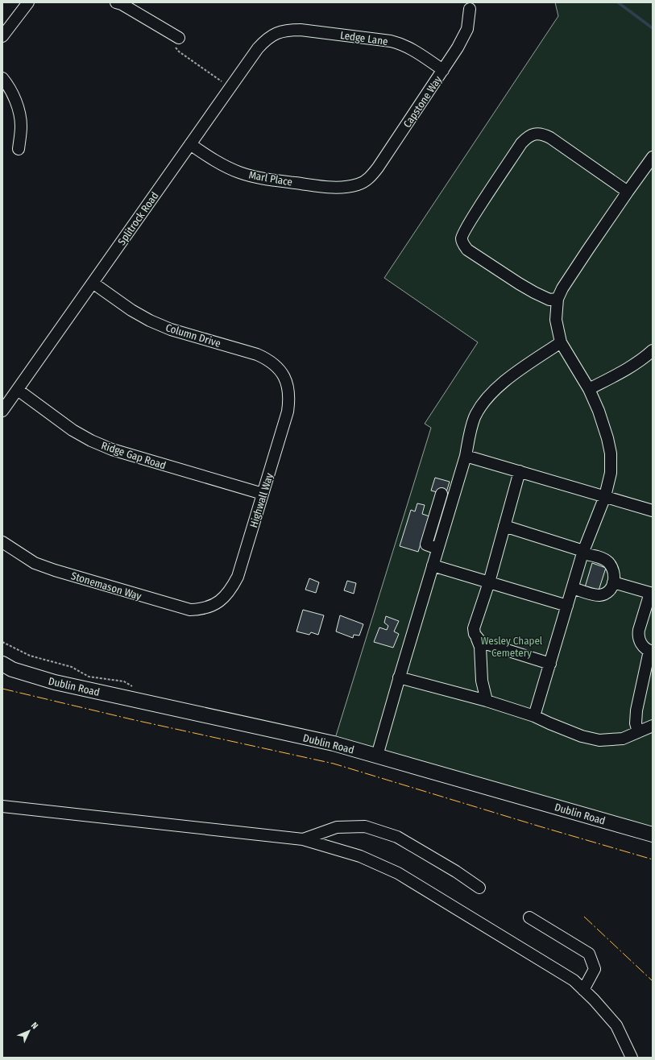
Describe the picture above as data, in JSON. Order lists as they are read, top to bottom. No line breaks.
{"streets":{"main road":["Dublin Road"],"street":["Ledge Lane","Capstone Way","Marl Place","Splitrock Road","Column Drive","Ridge Gap Road","Highwall Way","Stonemason Way"]},"crossings":[["Ledge Lane","Capstone Way"],["Ledge Lane","Splitrock Road"],["Capstone Way","Marl Place"],["Marl Place","Splitrock Road"],["Splitrock Road","Column Drive"],["Splitrock Road","Ridge Gap Road"],["Column Drive","Highwall Way"],["Ridge Gap Road","Highwall Way"],["Highwall Way","Stonemason Way"]],"parks":["Wesley Chapel Cemetery"],"north":"top right"}
